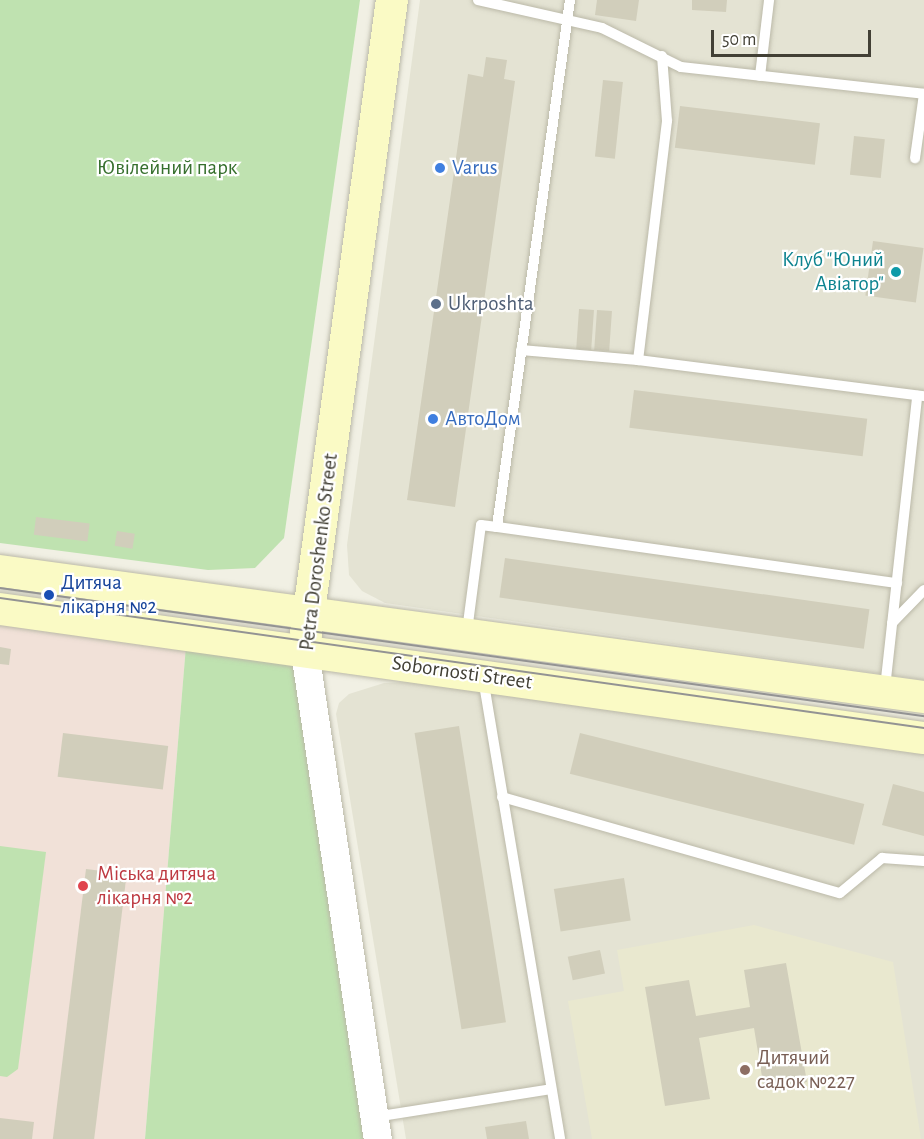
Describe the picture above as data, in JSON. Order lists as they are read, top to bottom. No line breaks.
{"streets":{"main road":["Petra Doroshenko Street","Sobornosti Street"]},"crossings":[["Petra Doroshenko Street","Sobornosti Street"]],"parks":["Ювілейний парк"],"places":["Varus","Клуб \"Юний Авіатор\"","Ukrposhta","АвтоДом","Дитяча лікарня №2","Міська дитяча лікарня №2","Дитячий садок №227"],"scale_bar":"50 m"}
